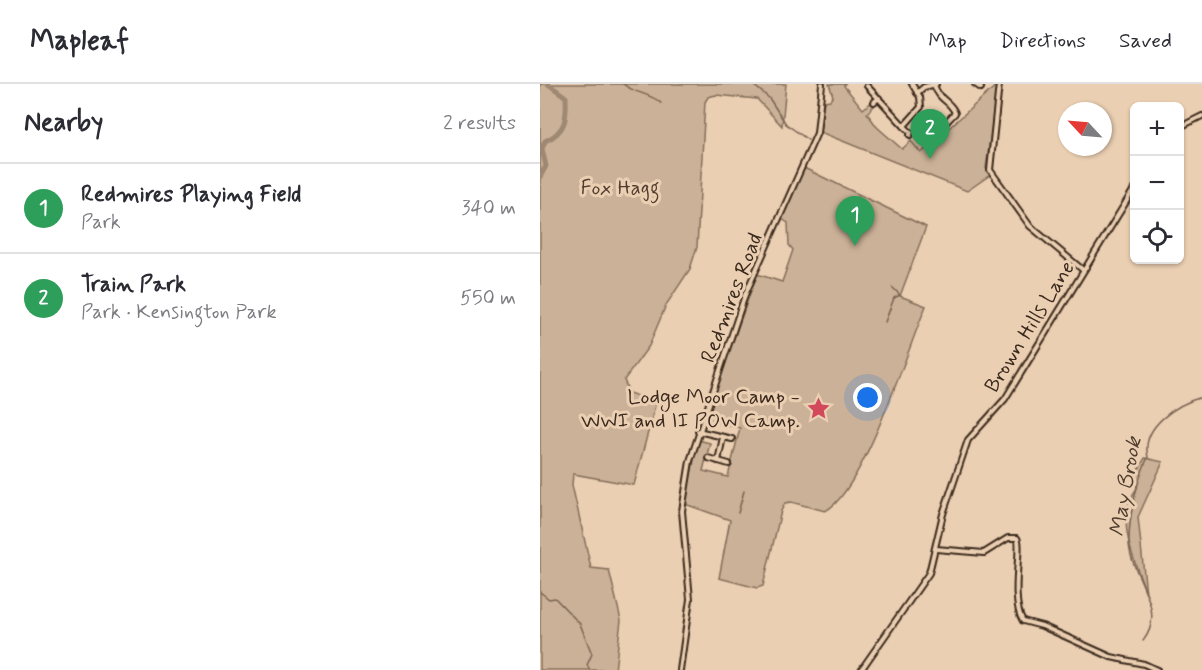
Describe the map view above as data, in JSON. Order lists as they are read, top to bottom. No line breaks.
{"streets":{"street":["Redmires Road","Brown Hills Lane"]},"water":["May Brook"],"parks":["Fox Hagg"],"places":{"place":["Lodge Moor Camp - WWI and II POW Camp."]},"north":"top left","page":{"header":"Mapleaf","nav":["Map","Directions","Saved"],"heading":["Nearby","2 results"],"map_buttons":["+","−"],"pins":["2","1"],"list":[{"mark":"1","name":"Redmires Playing Field","note":"Park","value":"340 m"},{"mark":"2","name":"Train Park","note":"Park · Kensington Park","value":"550 m"}]}}
